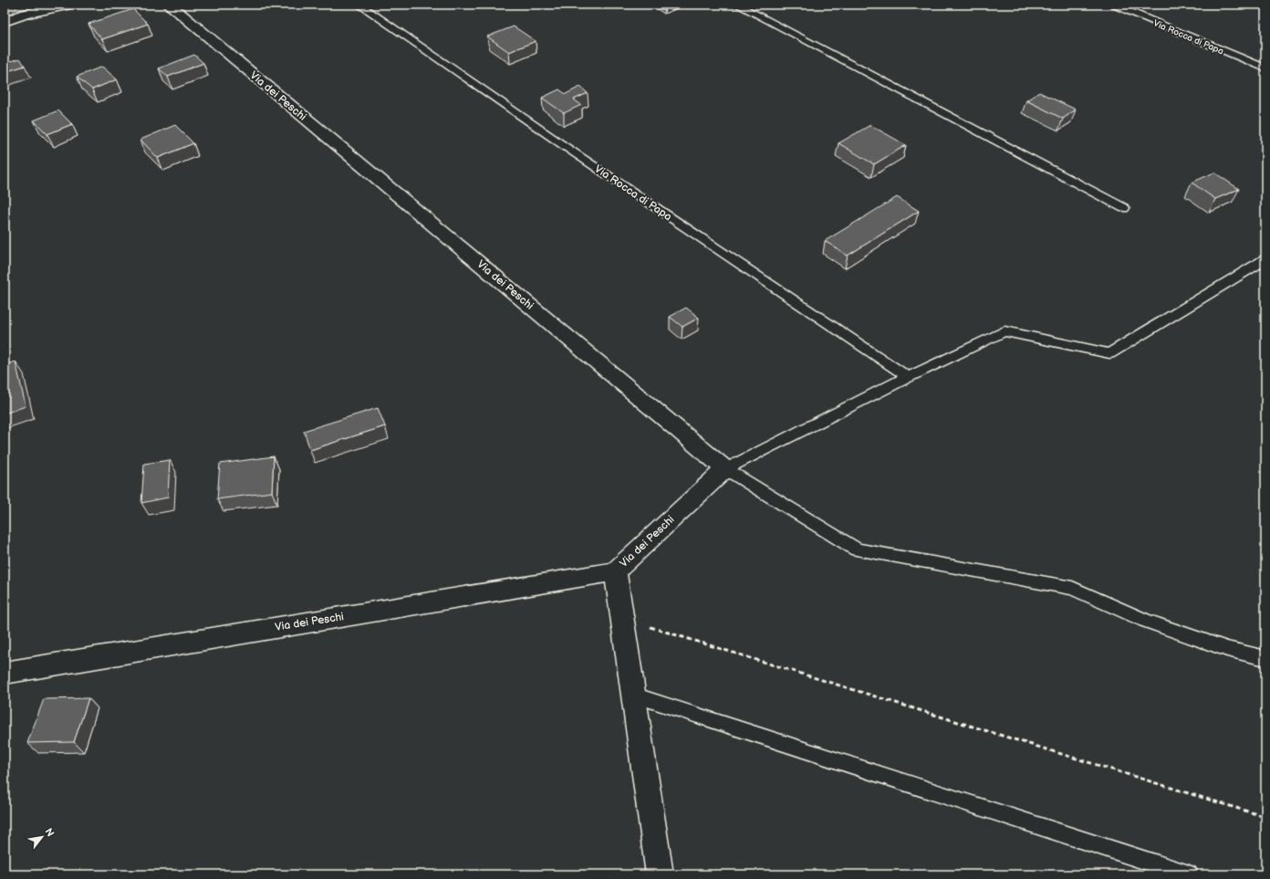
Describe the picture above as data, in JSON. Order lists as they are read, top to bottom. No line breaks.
{"streets":{"street":["Via dei Peschi"],"lane":["Via Rocca di Papa"]},"north":"top right"}
